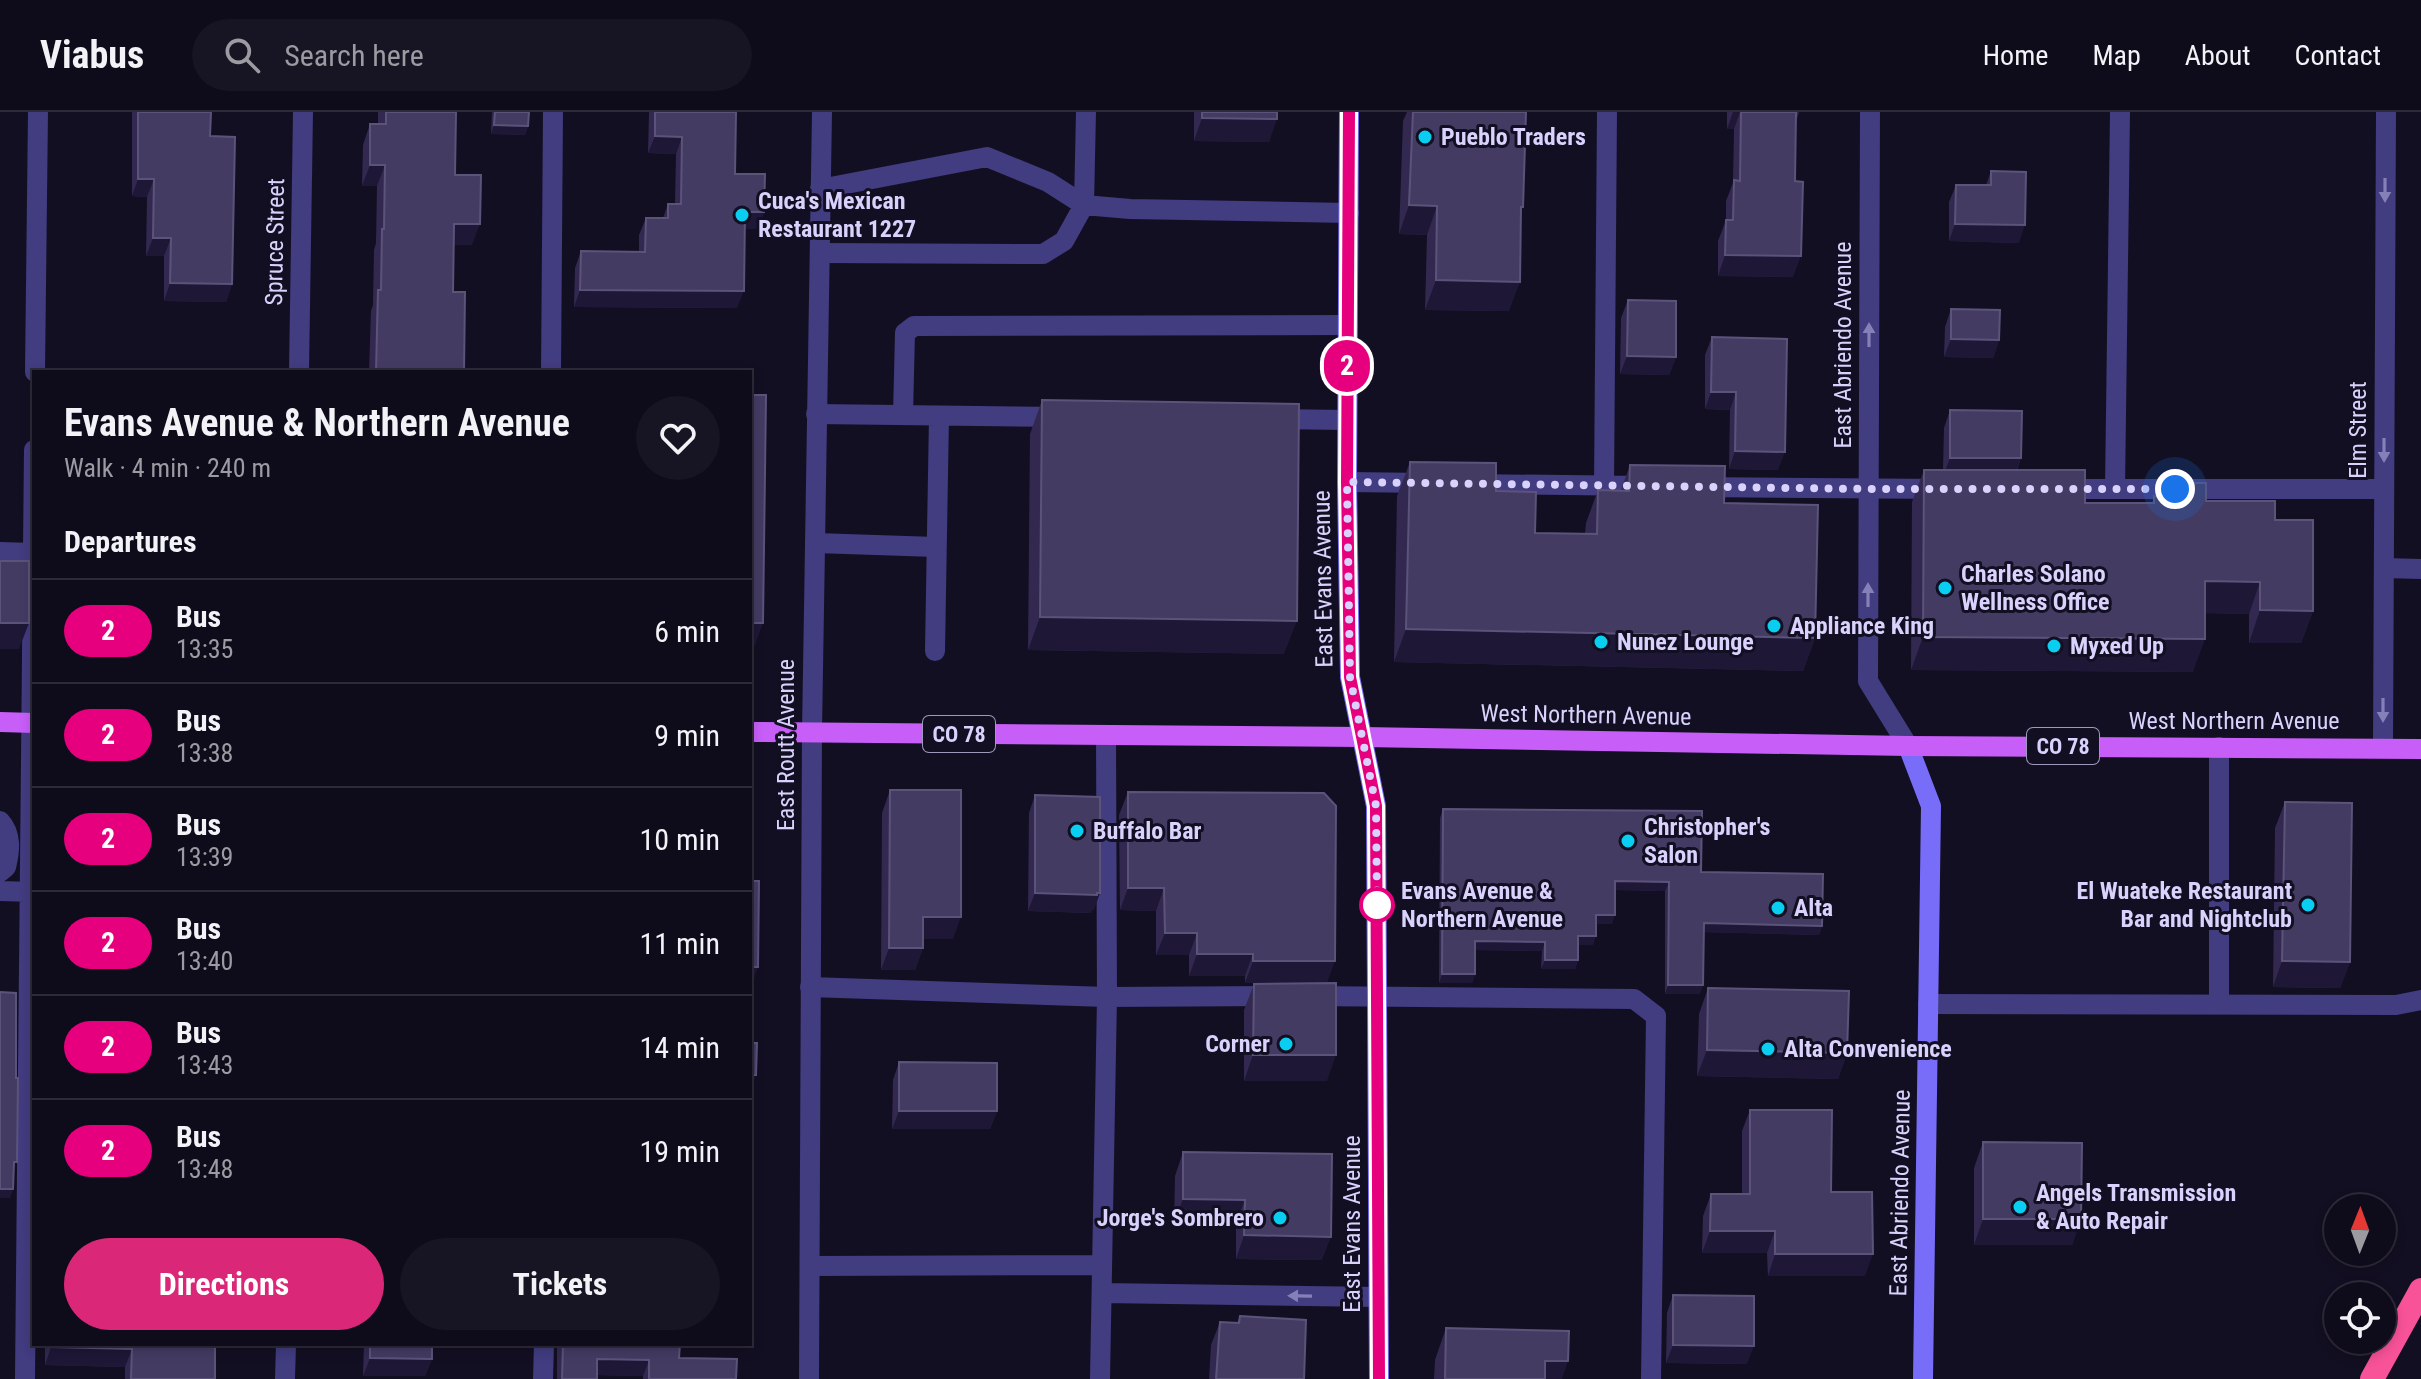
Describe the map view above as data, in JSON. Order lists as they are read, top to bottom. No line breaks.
{"streets":{"main road":["West Northern Avenue","CO 78"],"street":["Spruce Street","East Abriendo Avenue","Elm Street","East Evans Avenue","East Routt Avenue"]},"crossings":[["East Abriendo Avenue","West Northern Avenue"],["Elm Street","West Northern Avenue"],["East Evans Avenue","West Northern Avenue"],["West Northern Avenue","East Routt Avenue"]],"one_way":["East Abriendo Avenue","Elm Street"],"places":["Pueblo Traders","Cuca's Mexican Restaurant 1227","Charles Solano Wellness Office","Appliance King","Nunez Lounge","Myxed Up","Buffalo Bar","Christopher's Salon","Evans Avenue & Northern Avenue","El Wuateke Restaurant Bar and Nightclub","Alta","Corner","Alta Convenience","Angels Transmission & Auto Repair","Jorge's Sombrero"],"lines":["bus line 2"],"north":"top","page":{"header":"Viabus","search":"Search here","nav":["Home","Map","About","Contact"],"on_map":"2","heading":[["Evans Avenue & Northern Avenue","Walk · 4 min · 240 m"],"Departures"],"list":[{"mark":"2","name":"Bus","note":"13:35","value":"6 min"},{"mark":"2","name":"Bus","note":"13:38","value":"9 min"},{"mark":"2","name":"Bus","note":"13:39","value":"10 min"},{"mark":"2","name":"Bus","note":"13:40","value":"11 min"},{"mark":"2","name":"Bus","note":"13:43","value":"14 min"},{"mark":"2","name":"Bus","note":"13:48","value":"19 min"}],"buttons":["Directions","Tickets"]}}
